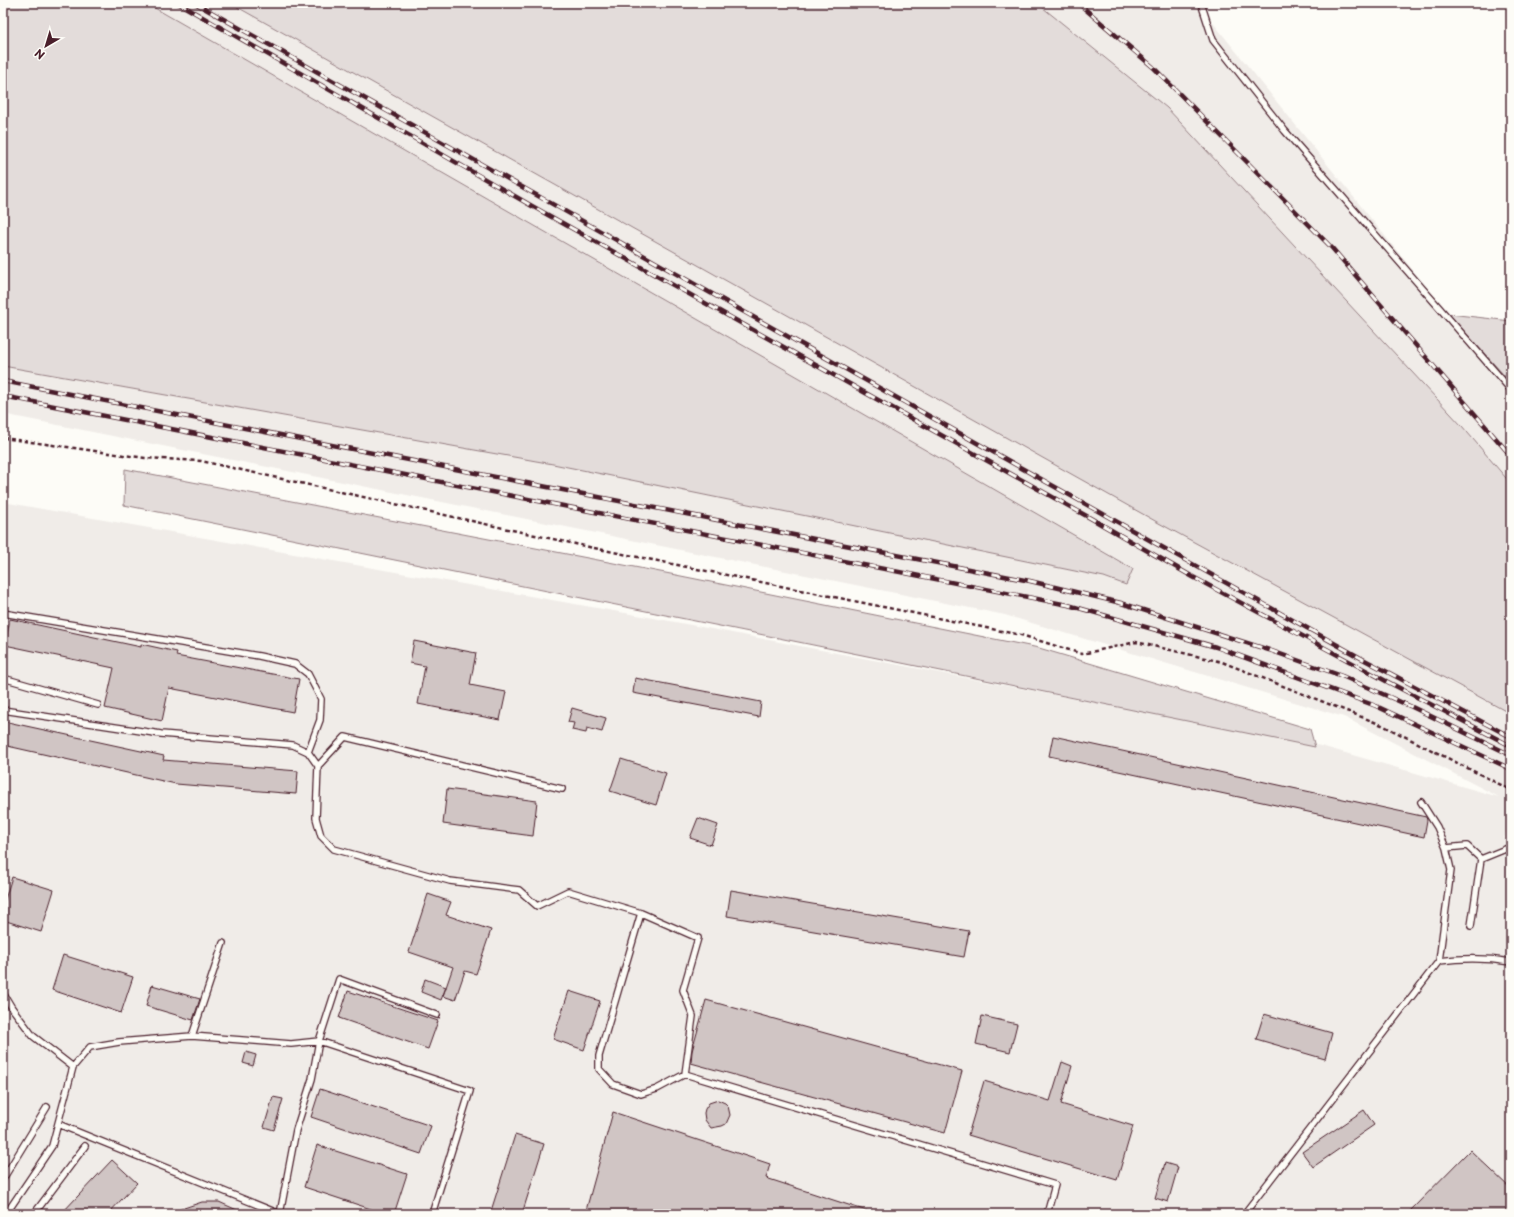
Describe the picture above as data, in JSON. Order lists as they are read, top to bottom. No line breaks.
{"north":"bottom left"}
